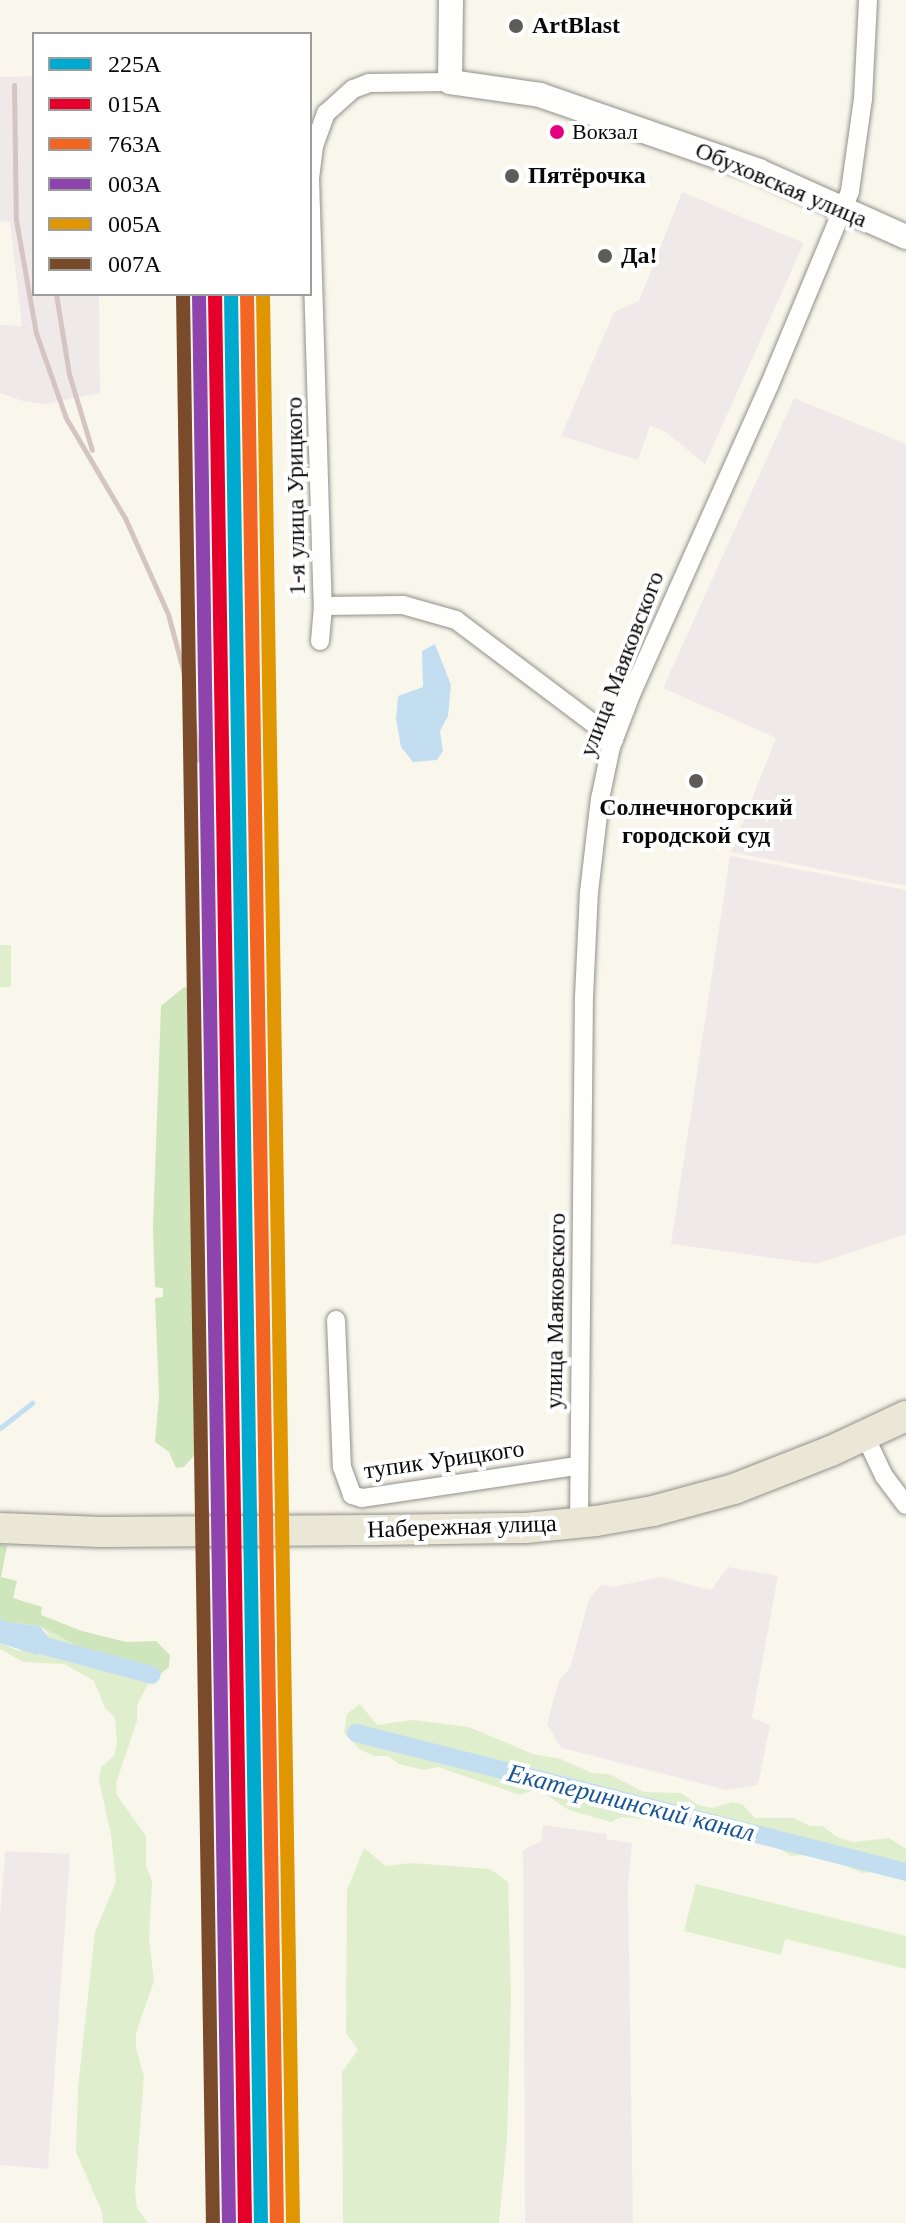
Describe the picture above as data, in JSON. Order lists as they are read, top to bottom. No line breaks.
{"streets":{"main road":["Набережная улица"],"street":["Обуховская улица","1-я улица Урицкого","улица Маяковского","тупик Урицкого"]},"crossings":[["Обуховская улица","1-я улица Урицкого"],["Обуховская улица","улица Маяковского"],["1-я улица Урицкого","улица Маяковского"],["улица Маяковского","тупик Урицкого"],["улица Маяковского","Набережная улица"]],"water":["Екатерининский канал"],"places":["ArtBlast","Вокзал","Пятёрочка","Да!","Солнечногорский городской суд"],"lines":["transit line 225А","transit line 015А","transit line 763А","transit line 003А","transit line 005А","transit line 007А"],"legend":["225А","015А","763А","003А","005А","007А"]}
